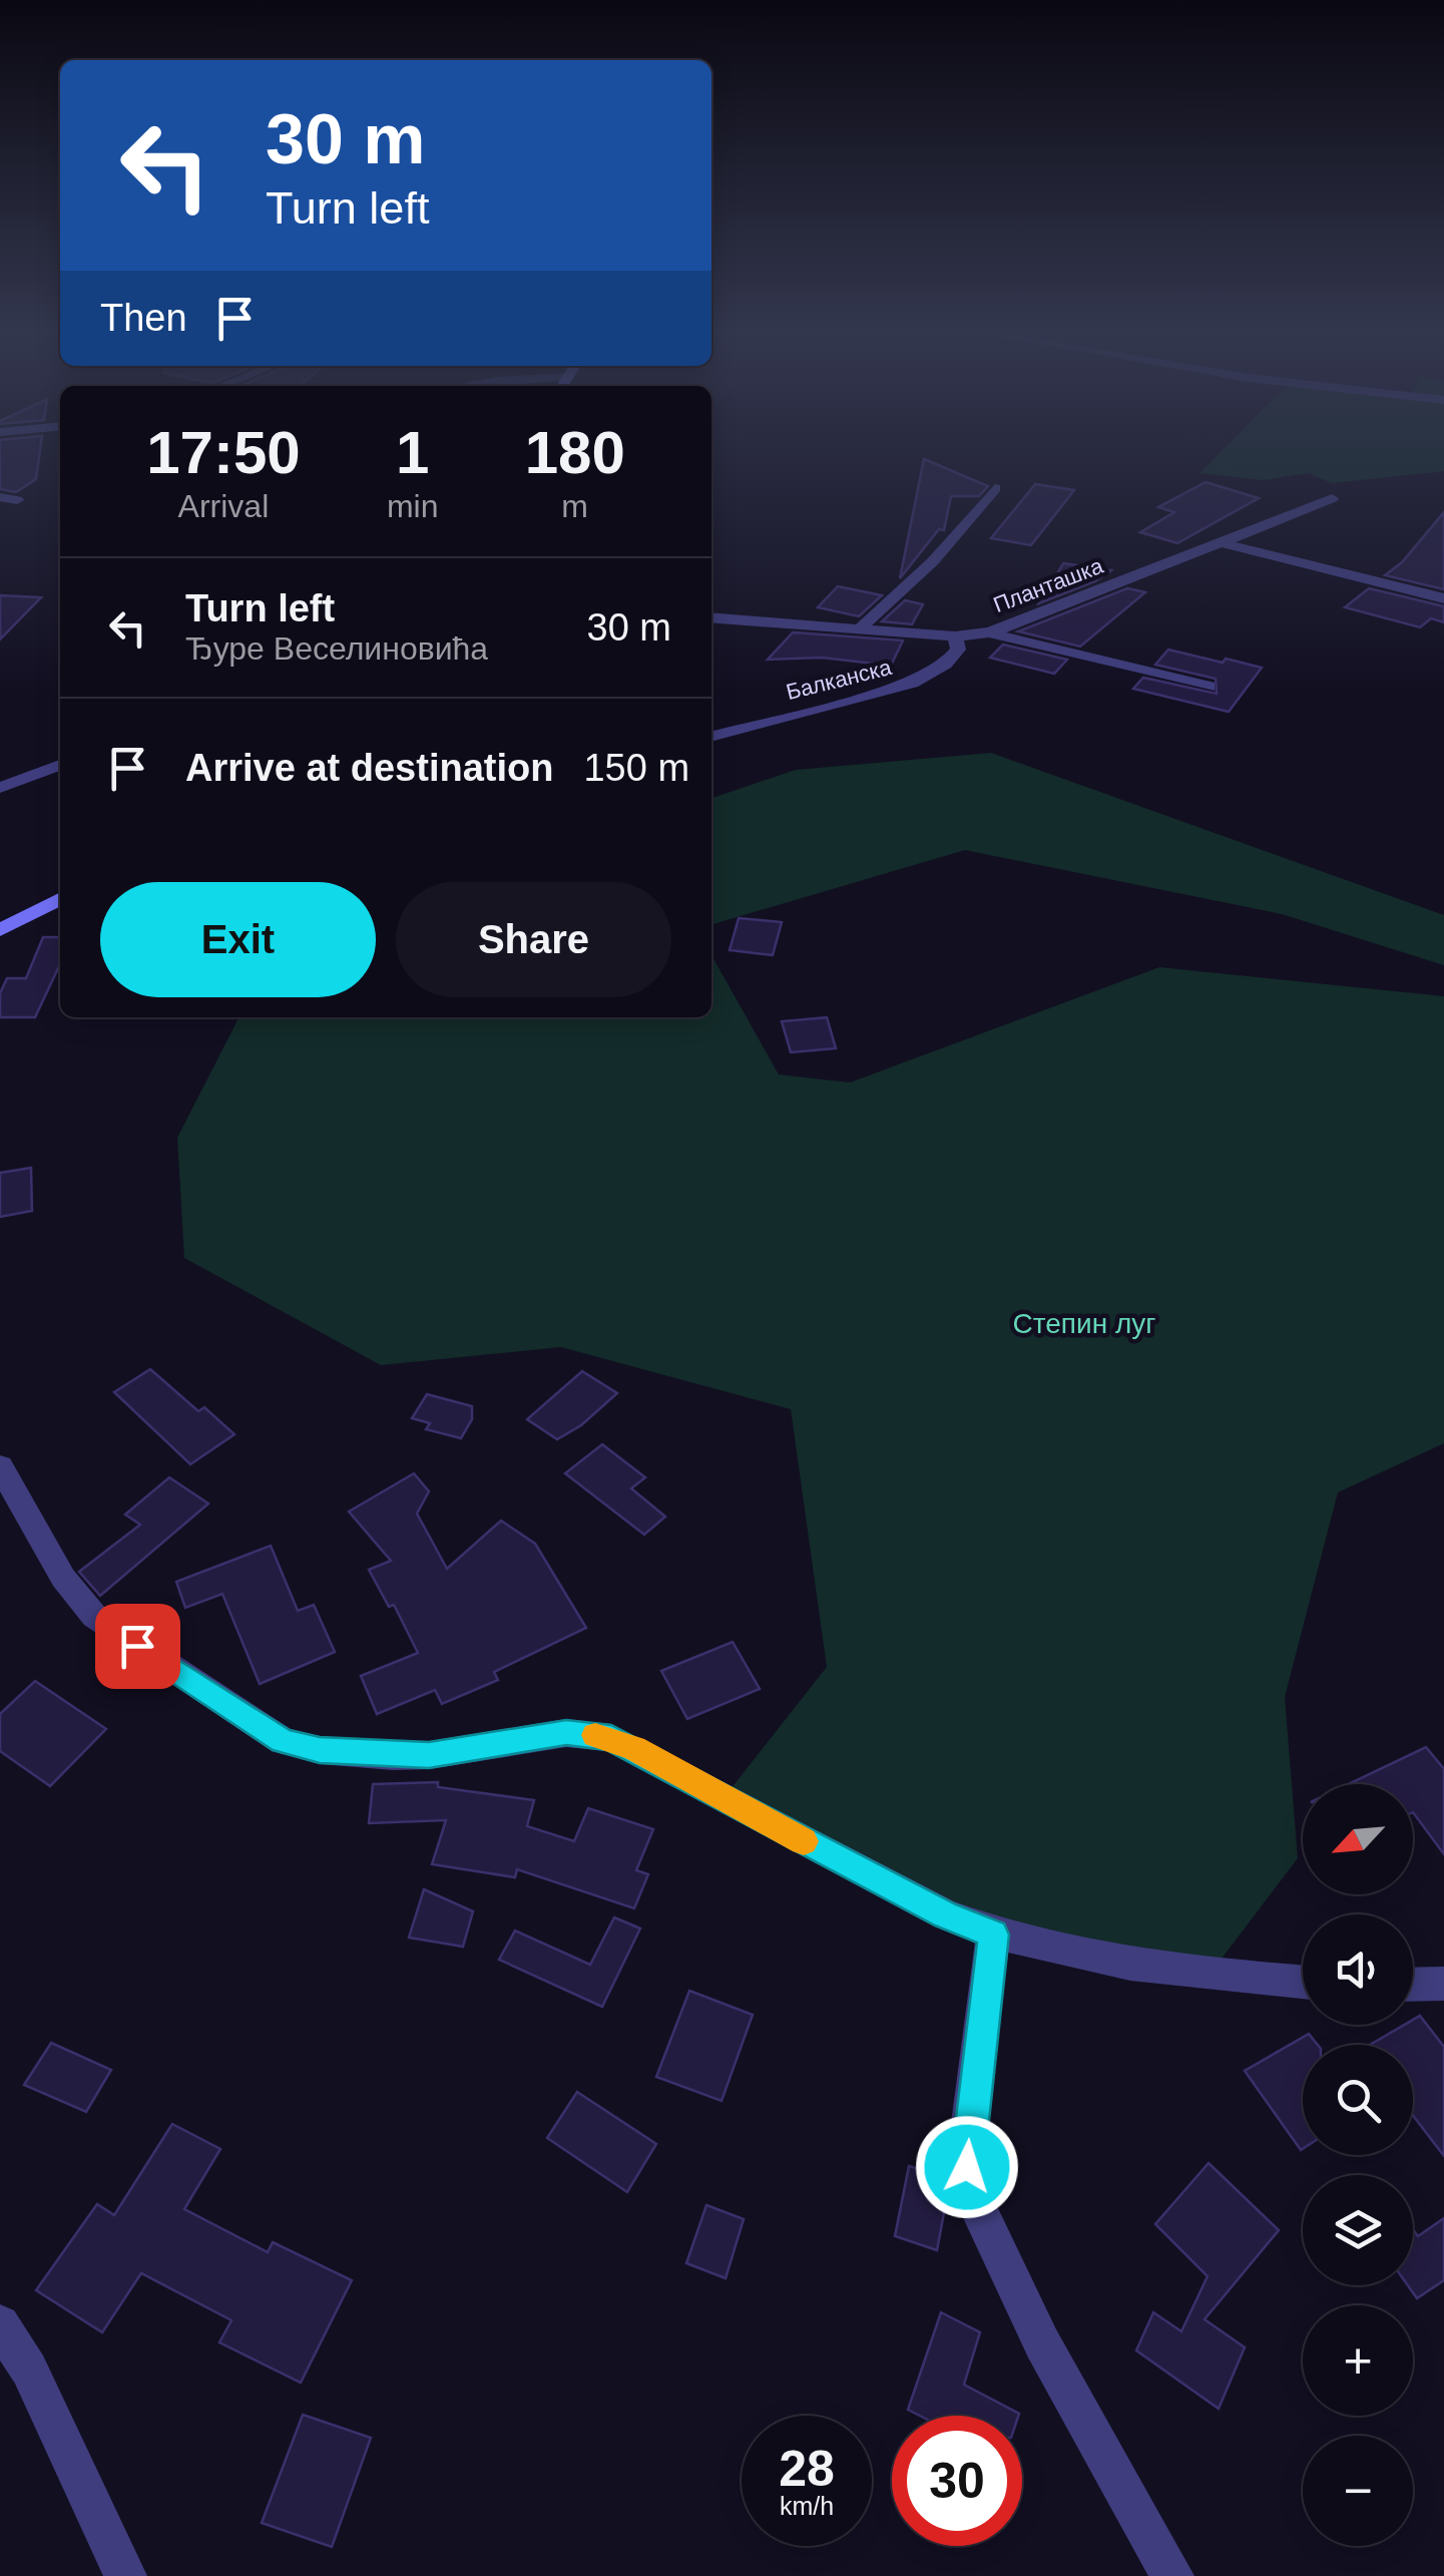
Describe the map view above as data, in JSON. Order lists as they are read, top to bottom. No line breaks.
{"streets":{"street":["Планташка","Балканска"]},"crossings":[["Планташка","Балканска"]],"parks":["Степин луг"],"north":"bottom left","page":{"turn":["30 m","Turn left"],"then":"Then","eta":["17:50","Arrival","1","min","180","m"],"list":[{"name":"Turn left","note":"Ђуре Веселиновића","value":"30 m"},{"name":"Arrive at destination","value":"150 m"}],"buttons":["Exit","Share"],"map_buttons":["+","−"],"speed":"28 km/h","limit":"30"}}
